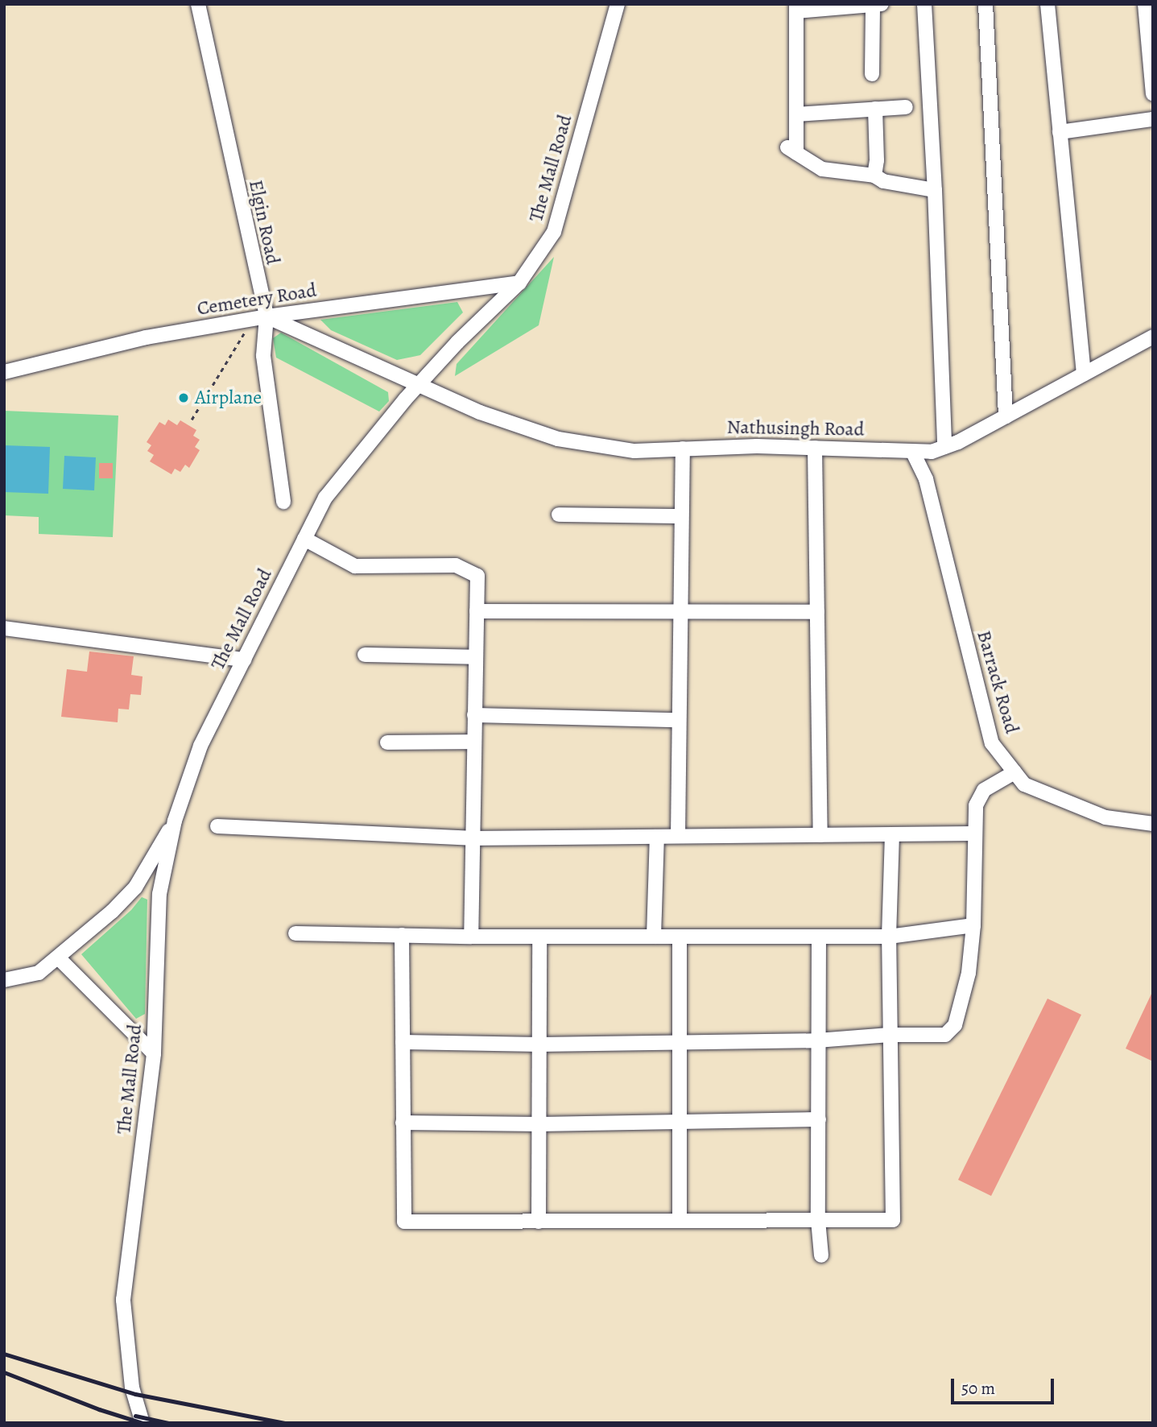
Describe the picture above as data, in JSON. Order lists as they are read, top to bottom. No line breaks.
{"streets":{"street":["The Mall Road","Elgin Road","Cemetery Road","Nathusingh Road","Barrack Road"]},"crossings":[["The Mall Road","Cemetery Road"],["The Mall Road","Nathusingh Road"],["Elgin Road","Cemetery Road"],["Nathusingh Road","Barrack Road"]],"places":["Airplane"],"scale_bar":"50 m"}
